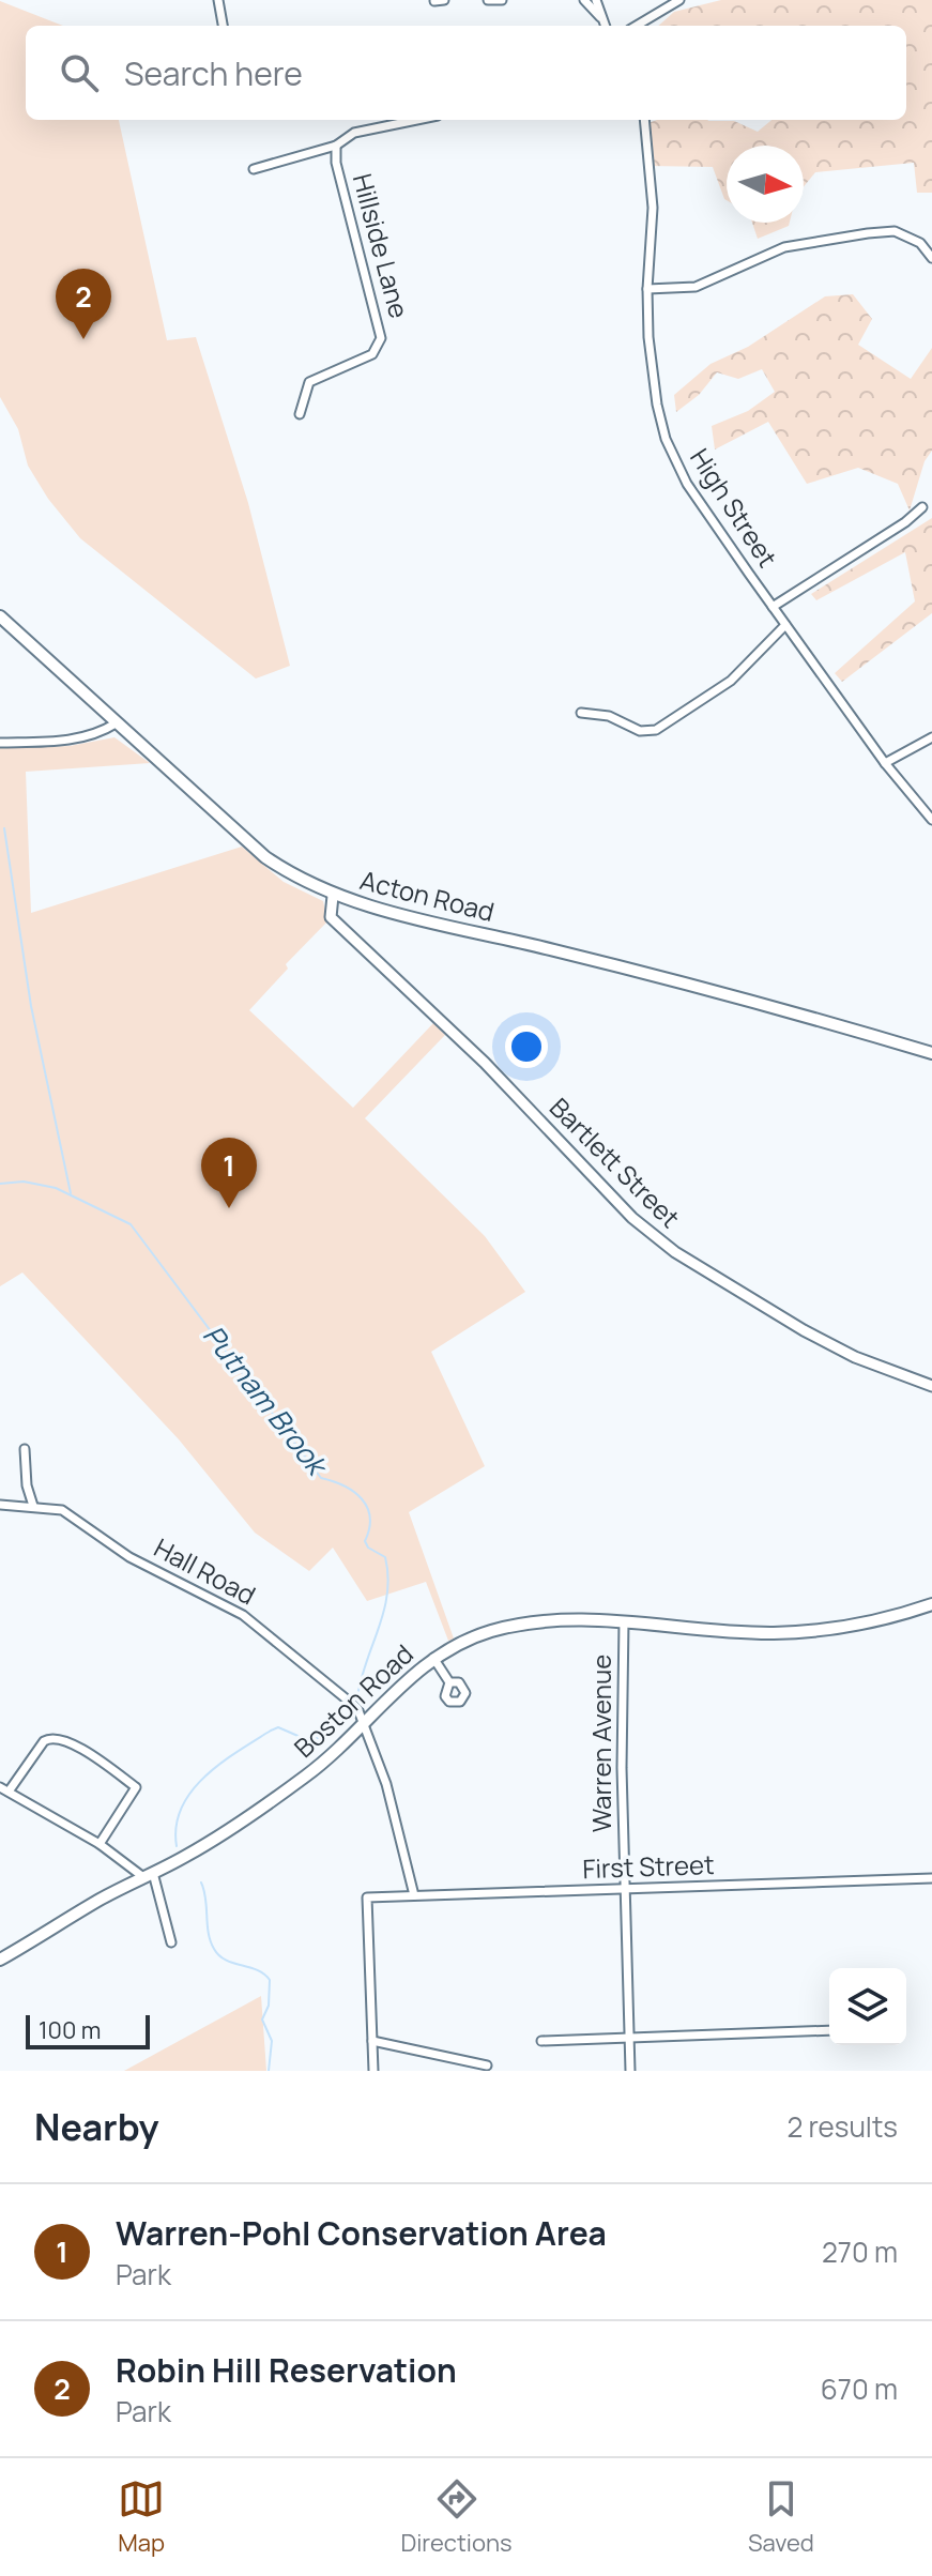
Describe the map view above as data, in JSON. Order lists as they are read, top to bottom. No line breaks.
{"streets":{"main road":["Acton Road","Boston Road"],"street":["Hillside Lane","High Street","Bartlett Street","Hall Road","Warren Avenue","First Street"]},"crossings":[["Acton Road","Bartlett Street"],["Hall Road","Boston Road"],["Boston Road","Warren Avenue"],["Warren Avenue","First Street"]],"water":["Putnam Brook"],"scale_bar":"100 m","north":"right","page":{"search":"Search here","pins":["2","1"],"scale":"100 m","heading":["Nearby","2 results"],"list":[{"mark":"1","name":"Warren-Pohl Conservation Area","note":"Park","value":"270 m"},{"mark":"2","name":"Robin Hill Reservation","note":"Park","value":"670 m"}],"nav":["Map","Directions","Saved"]}}
